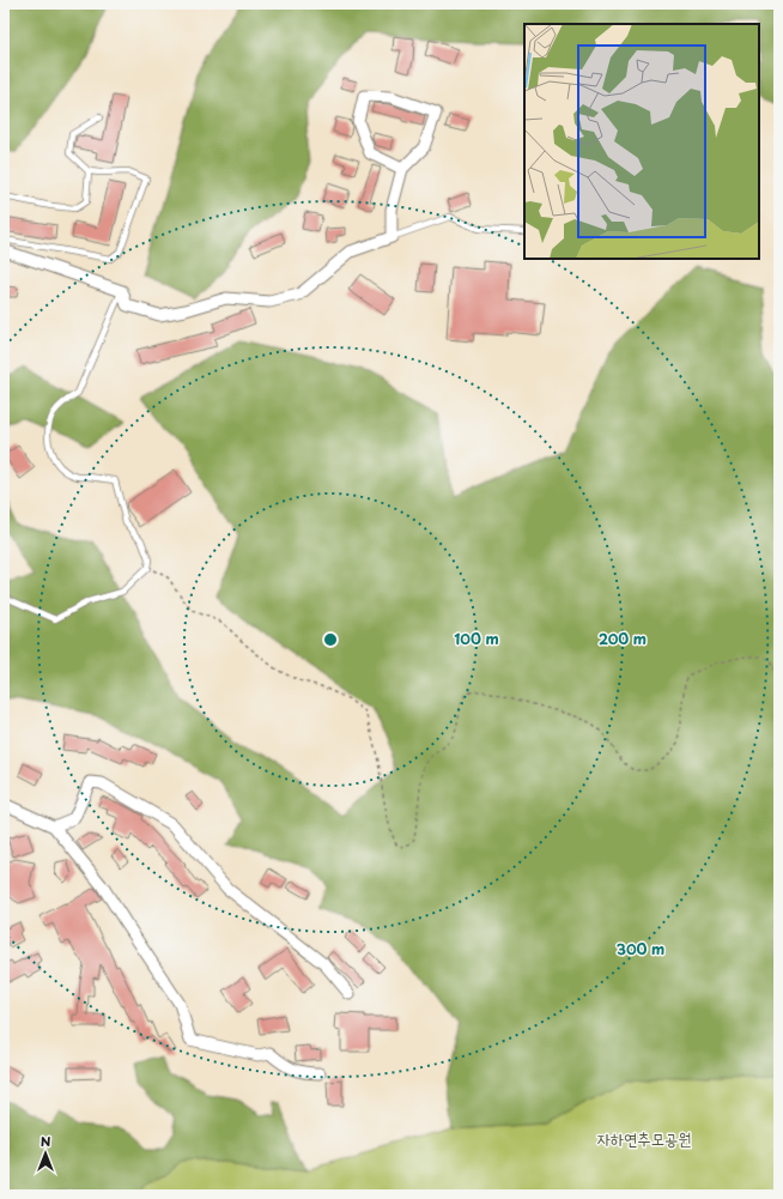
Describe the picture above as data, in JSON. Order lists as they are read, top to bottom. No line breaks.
{"parks":["자하연추모공원"],"north":"top","rings":["100 m","200 m","300 m"]}
